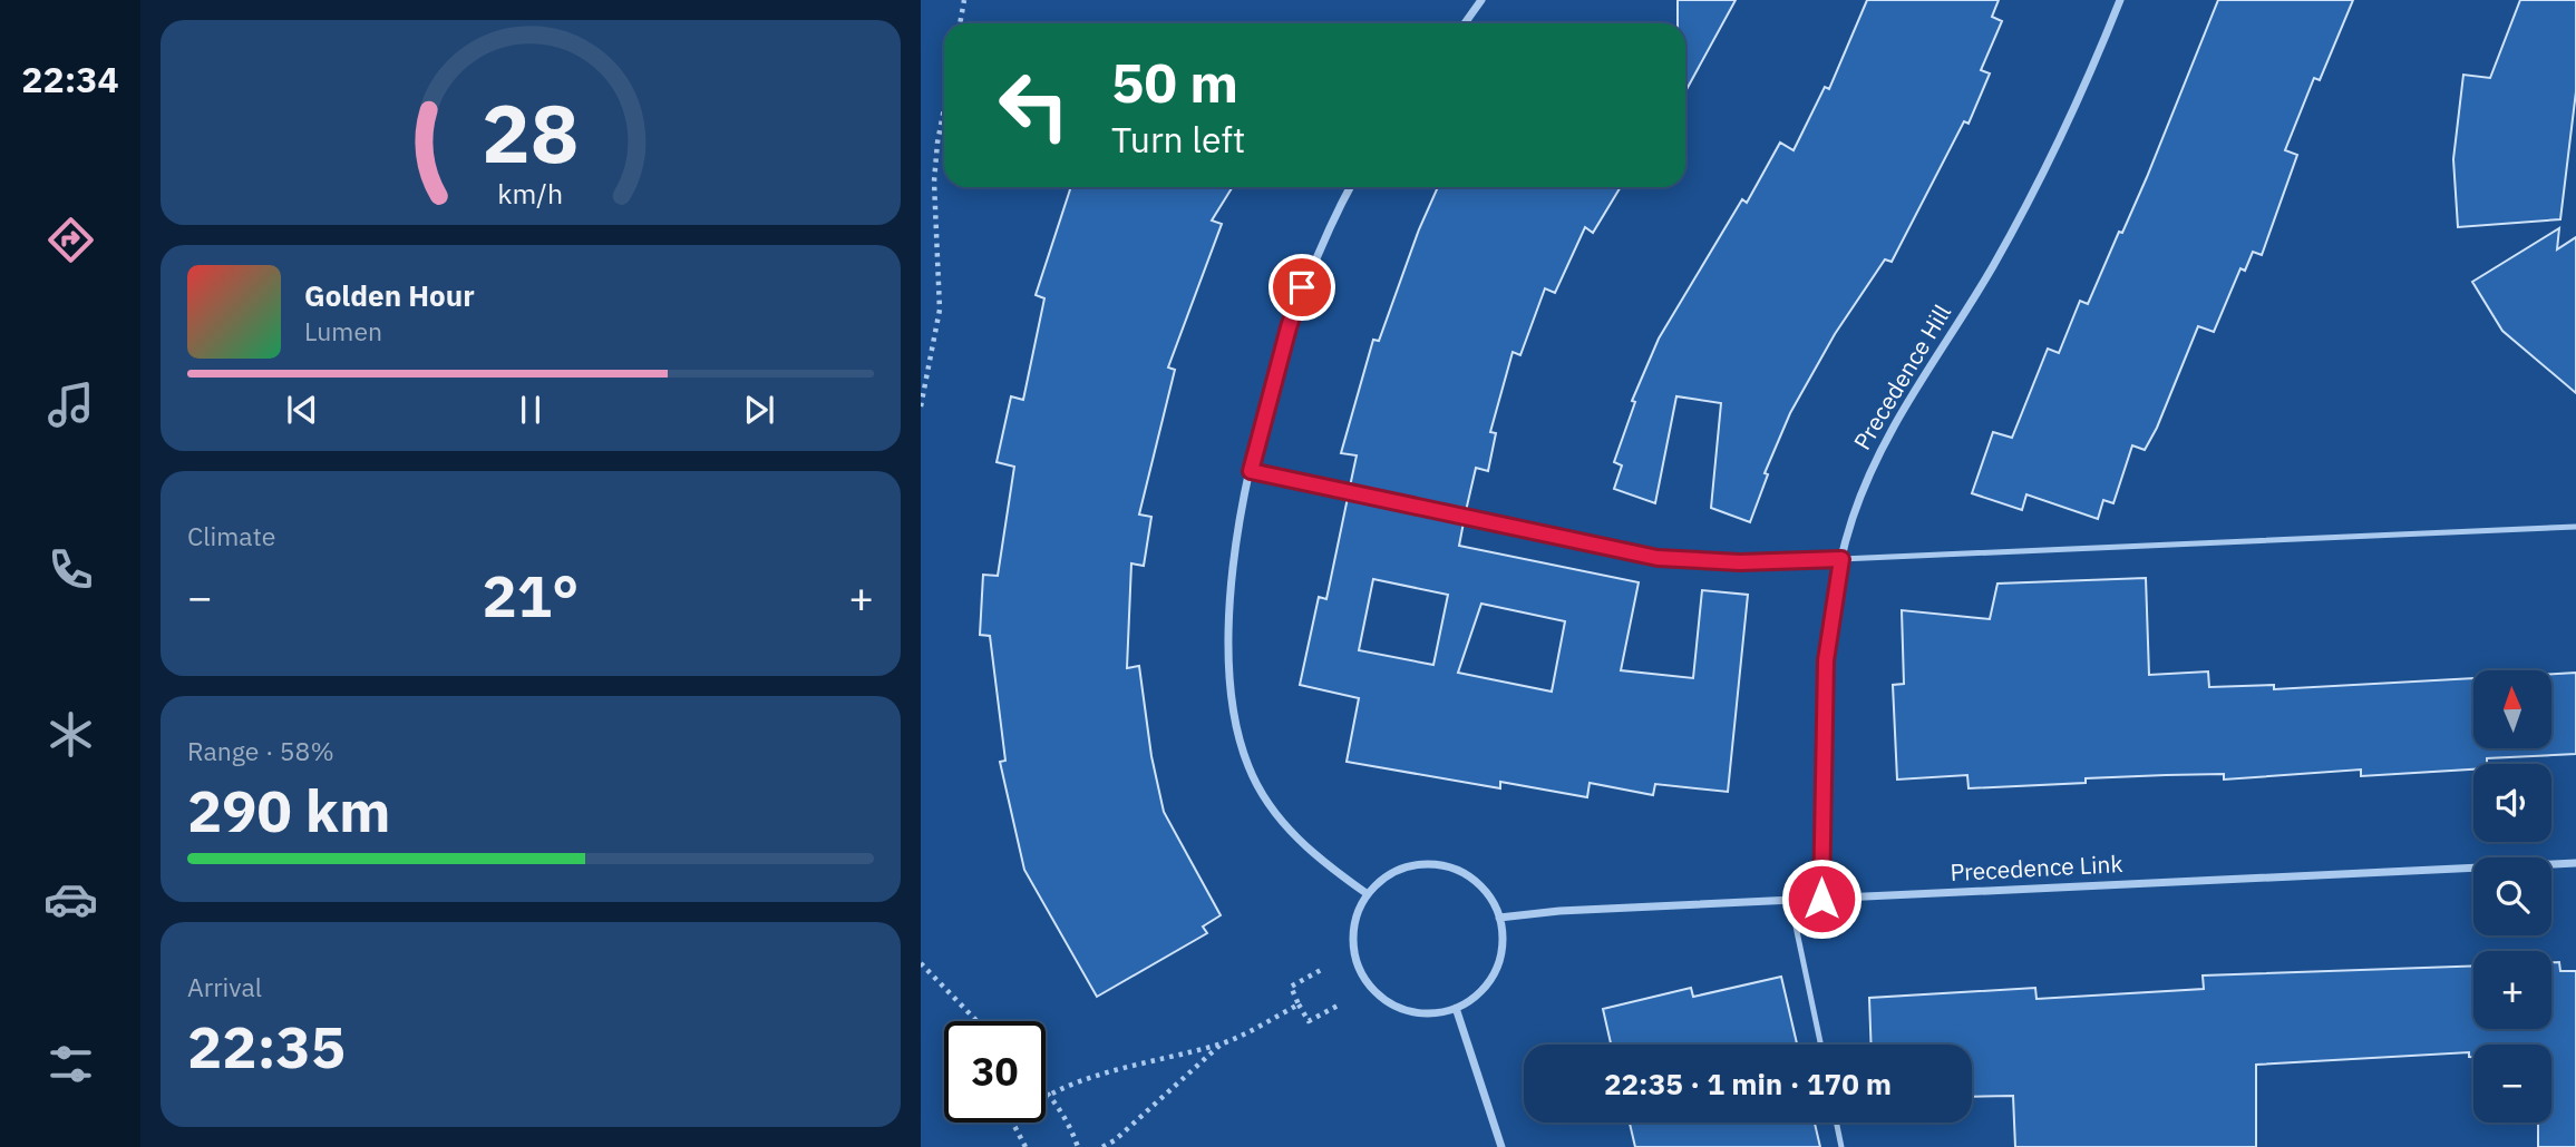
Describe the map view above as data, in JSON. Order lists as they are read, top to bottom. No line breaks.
{"streets":{"street":["Precedence Hill","Precedence Link"]},"crossings":[["Precedence Hill","Precedence Link"]],"north":"top","page":{"tabs":"22:34","turn":["50 m","Turn left"],"song":["Golden Hour","Lumen"],"tile":["Climate",["Range · 58%","290 km"],["Arrival","22:35"]],"heat":["−","21°","+"],"map_buttons":["+","−"],"limit":"30","trip":"22:35 · 1 min · 170 m","gauge":["28","km/h"]}}
